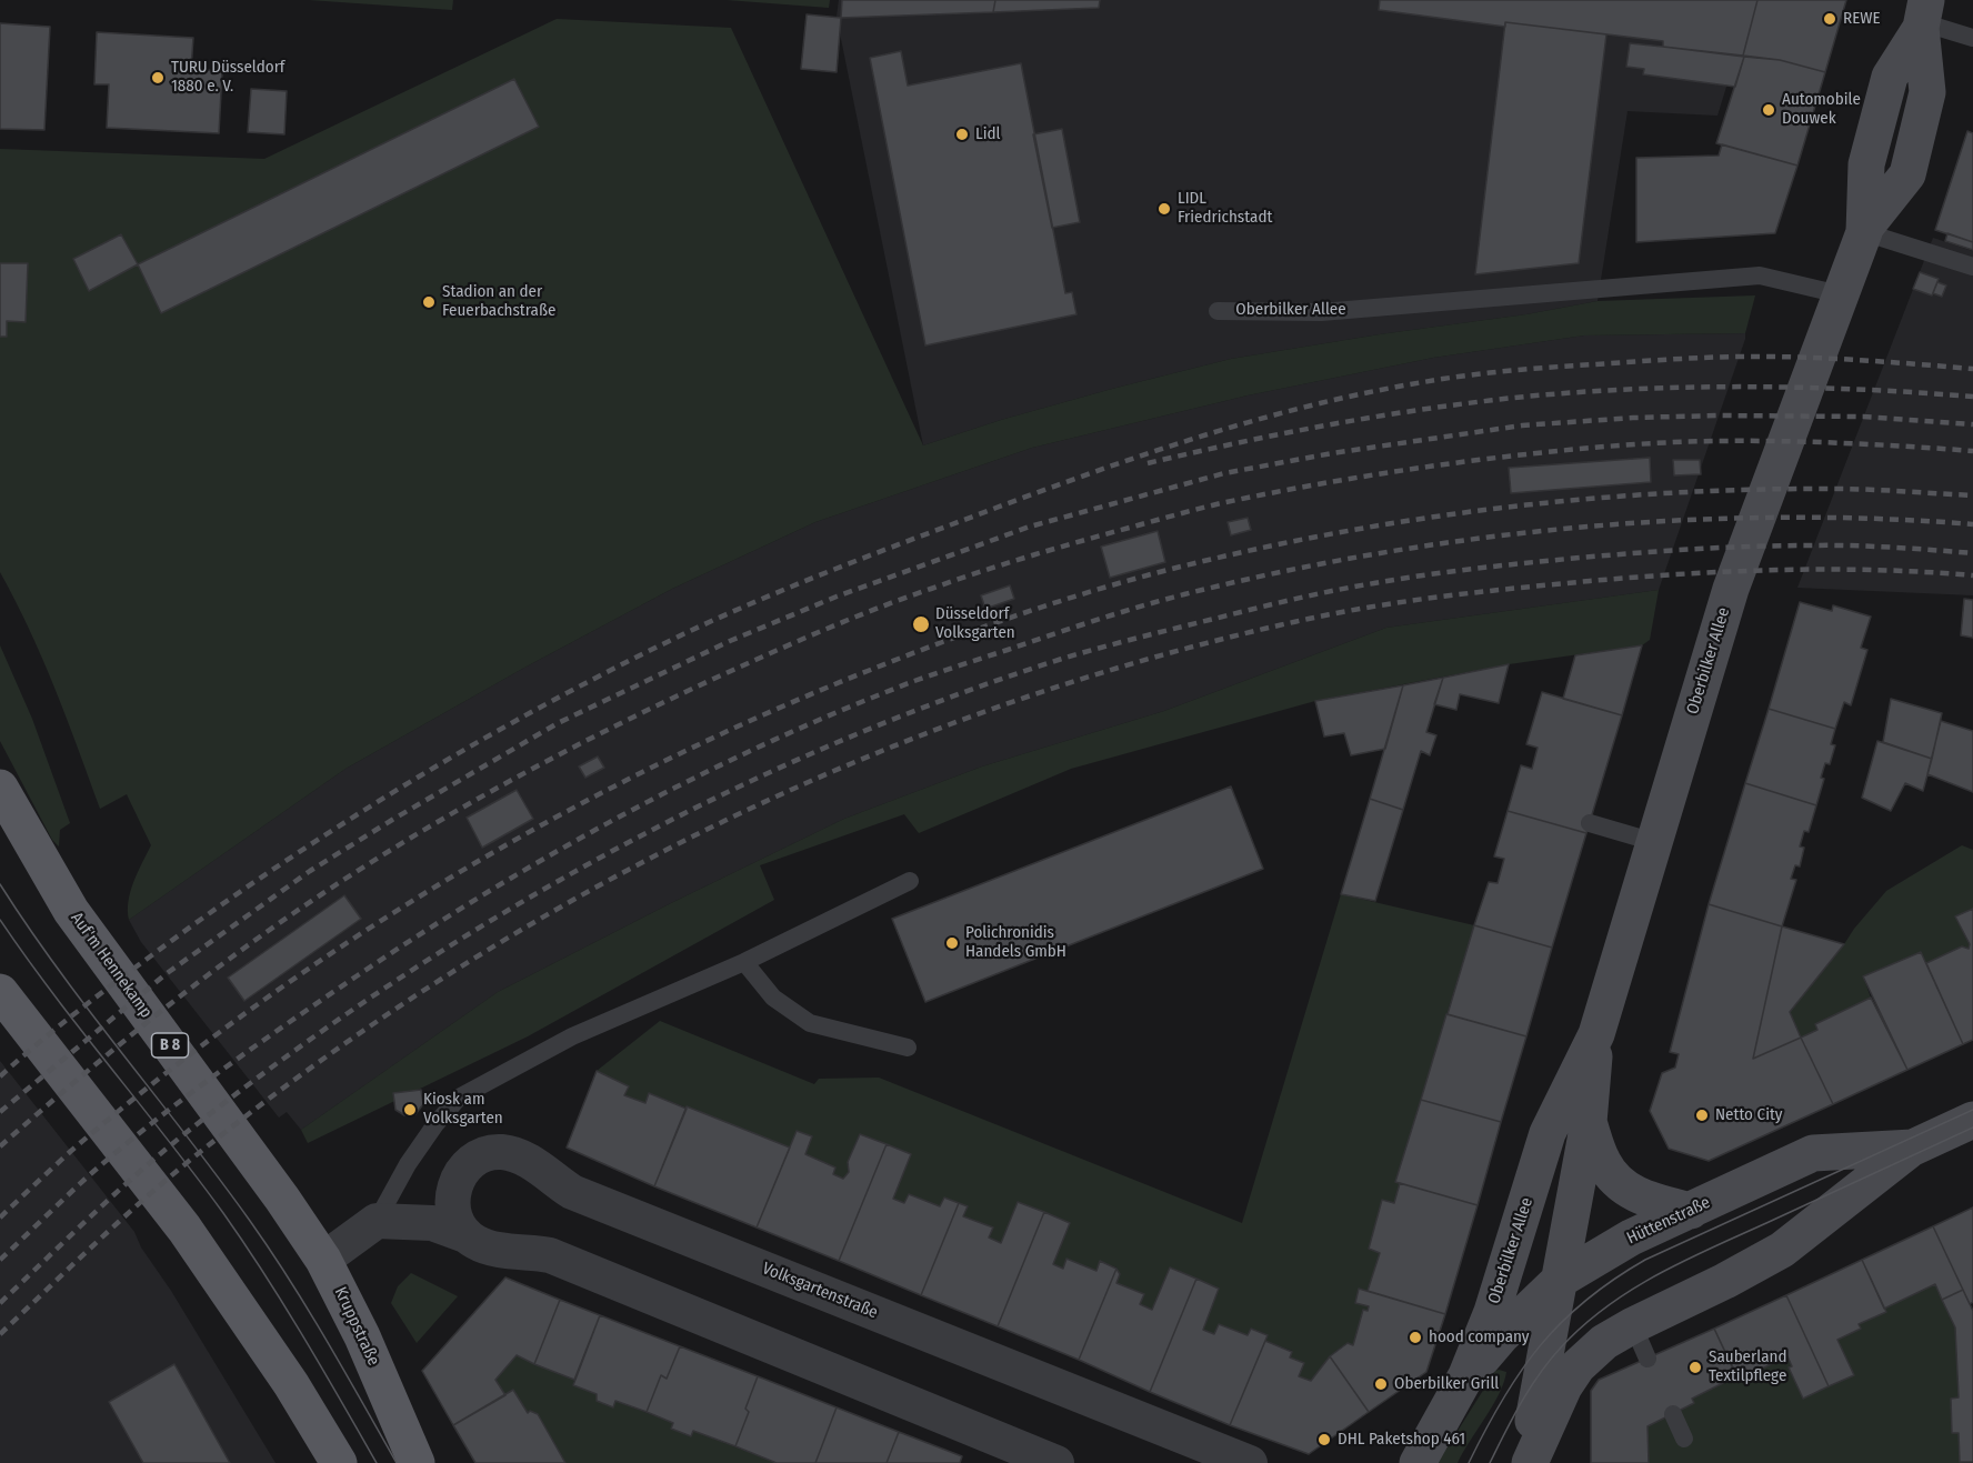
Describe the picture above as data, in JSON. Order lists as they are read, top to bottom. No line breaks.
{"streets":{"main road":["Oberbilker Allee","Auf'm Hennekamp","B 8","Hüttenstraße","Kruppstraße"],"street":["Volksgartenstraße"]},"crossings":[["Oberbilker Allee","Hüttenstraße"],["Auf'm Hennekamp","Kruppstraße"]],"places":["REWE","TURU Düsseldorf 1880 e. V.","Automobile Douwek","Lidl","LIDL Friedrichstadt","Stadion an der Feuerbachstraße","Düsseldorf Volksgarten","Polichronidis Handels GmbH","Kiosk am Volksgarten","Netto City","hood company","Sauberland Textilpflege","Oberbilker Grill","DHL Paketshop 461"]}
